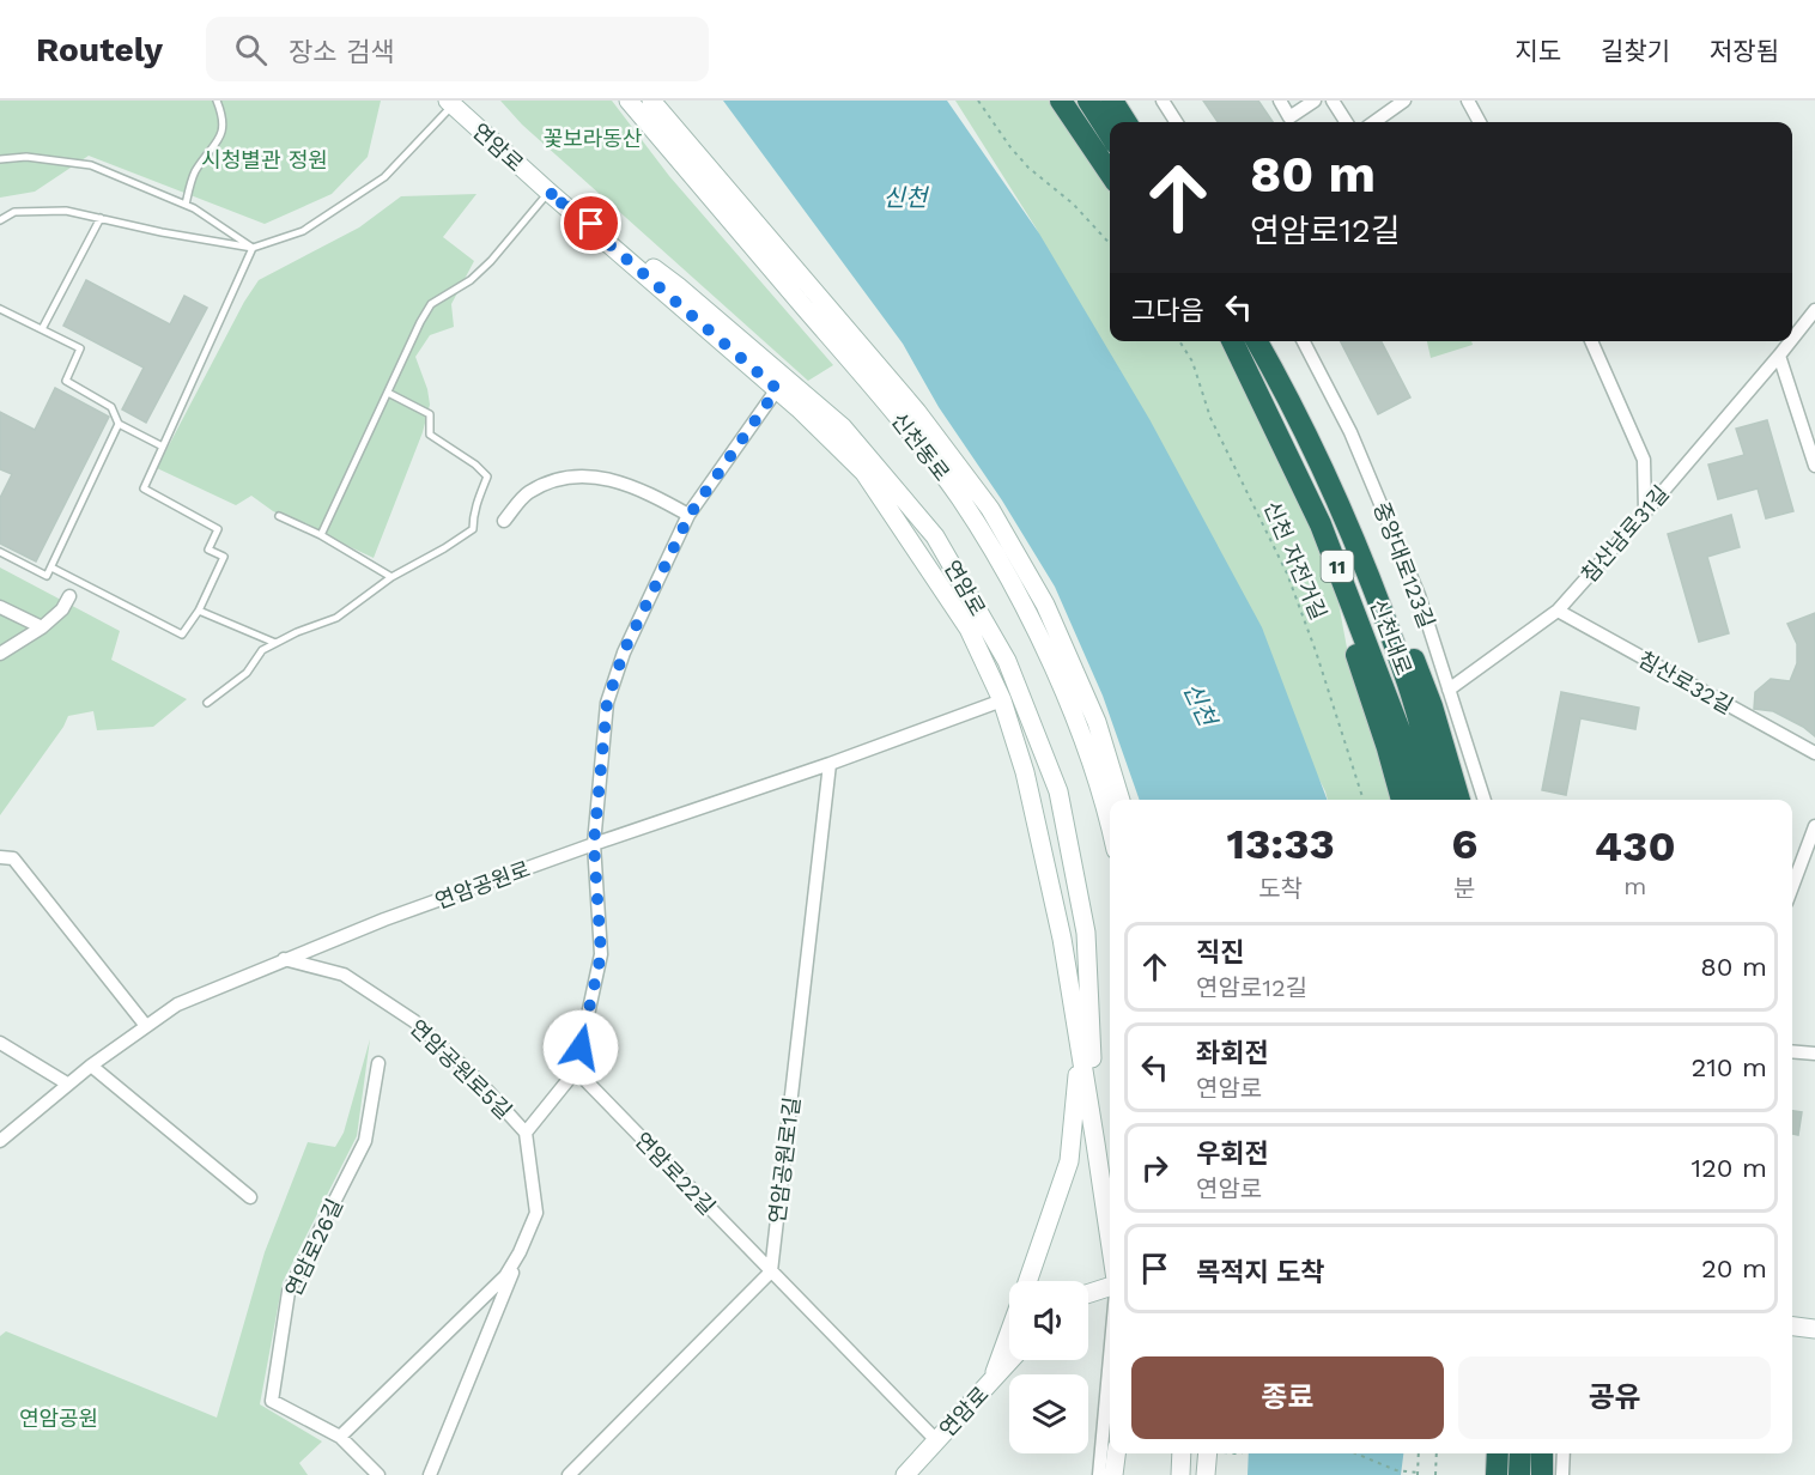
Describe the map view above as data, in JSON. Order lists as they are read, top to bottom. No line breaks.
{"streets":{"highway":["11","신천대로"],"main road":["연암로","신천동로"],"street":["침산남로31길","중앙대로123길","침산로32길","연암공원로","연암공원로5길","연암공원로1길","연암로22길","연암로26길"],"path":["신천 자전거길"]},"crossings":[["연암로","연암공원로"],["연암로","연암로22길"],["침산남로31길","중앙대로123길"],["침산남로31길","침산로32길"],["연암공원로","연암공원로5길"],["연암공원로","연암공원로1길"],["연암공원로5길","연암로26길"],["연암공원로1길","연암로22길"]],"water":["신천"],"parks":["꽃보라동산","시청별관 정원","연암공원"],"page":{"header":"Routely","search":"장소 검색","nav":["지도","길찾기","저장됨"],"turn":["80 m","연암로12길"],"then":"그다음","eta":["13:33","도착","6","분","430","m"],"list":[{"name":"직진","note":"연암로12길","value":"80 m"},{"name":"좌회전","note":"연암로","value":"210 m"},{"name":"우회전","note":"연암로","value":"120 m"},{"name":"목적지 도착","value":"20 m"}],"buttons":["종료","공유"]}}
